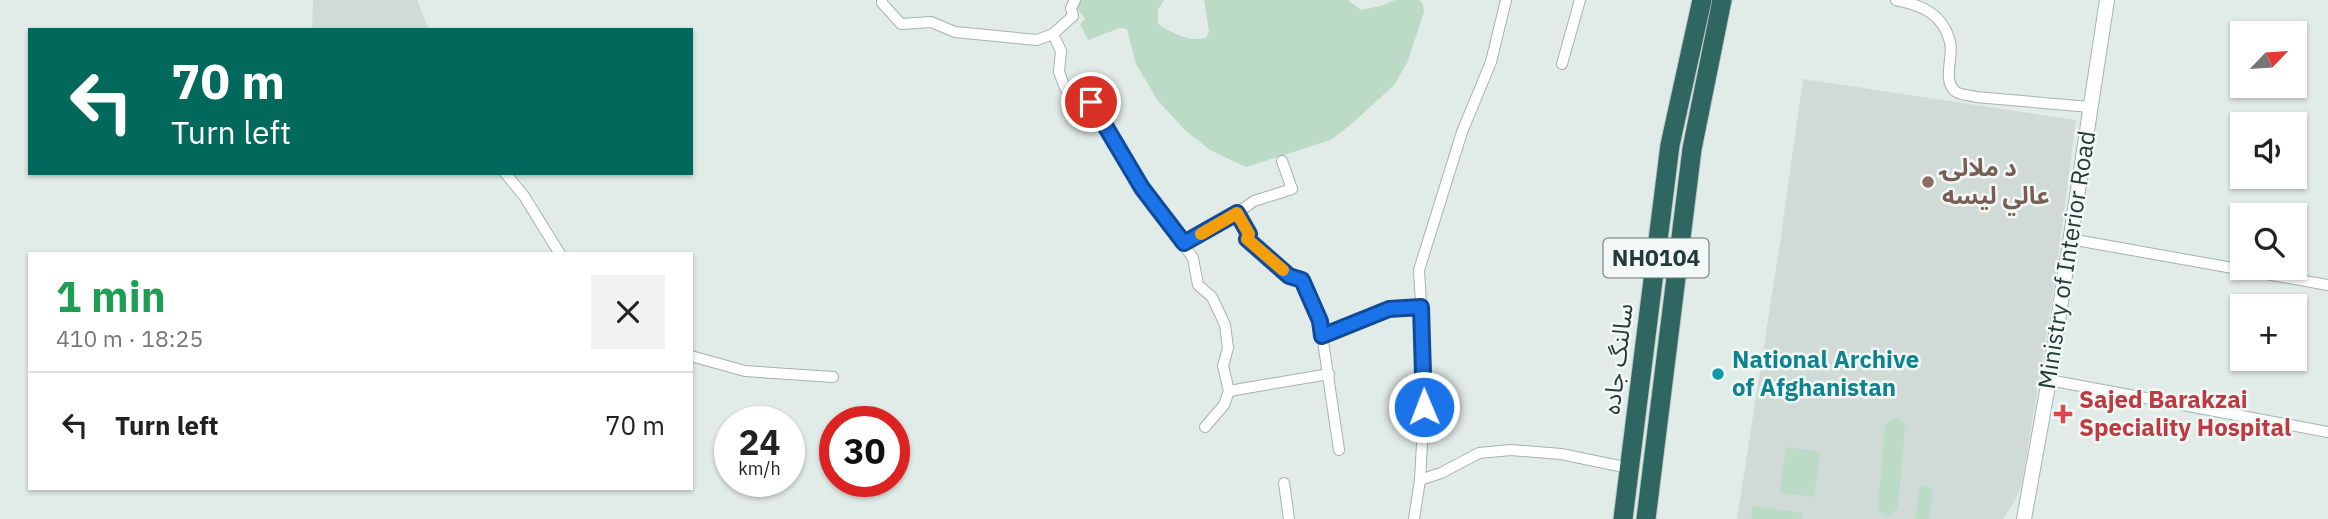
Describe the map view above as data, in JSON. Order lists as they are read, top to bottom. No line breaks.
{"streets":{"highway":["NH0104","سالنگ جاده"],"street":["Ministry of Interior Road"]},"places":{"other":["د ملالۍ عالي لیسه","National Archive of Afghanistan"],"health":["Sajed Barakzai Speciality Hospital"]},"north":"top right","page":{"map_buttons":"+","turn":["70 m","Turn left"],"heading":["1 min","410 m · 18:25"],"list":[{"name":"Turn left","value":"70 m"}],"speed":"24 km/h","limit":"30"}}
